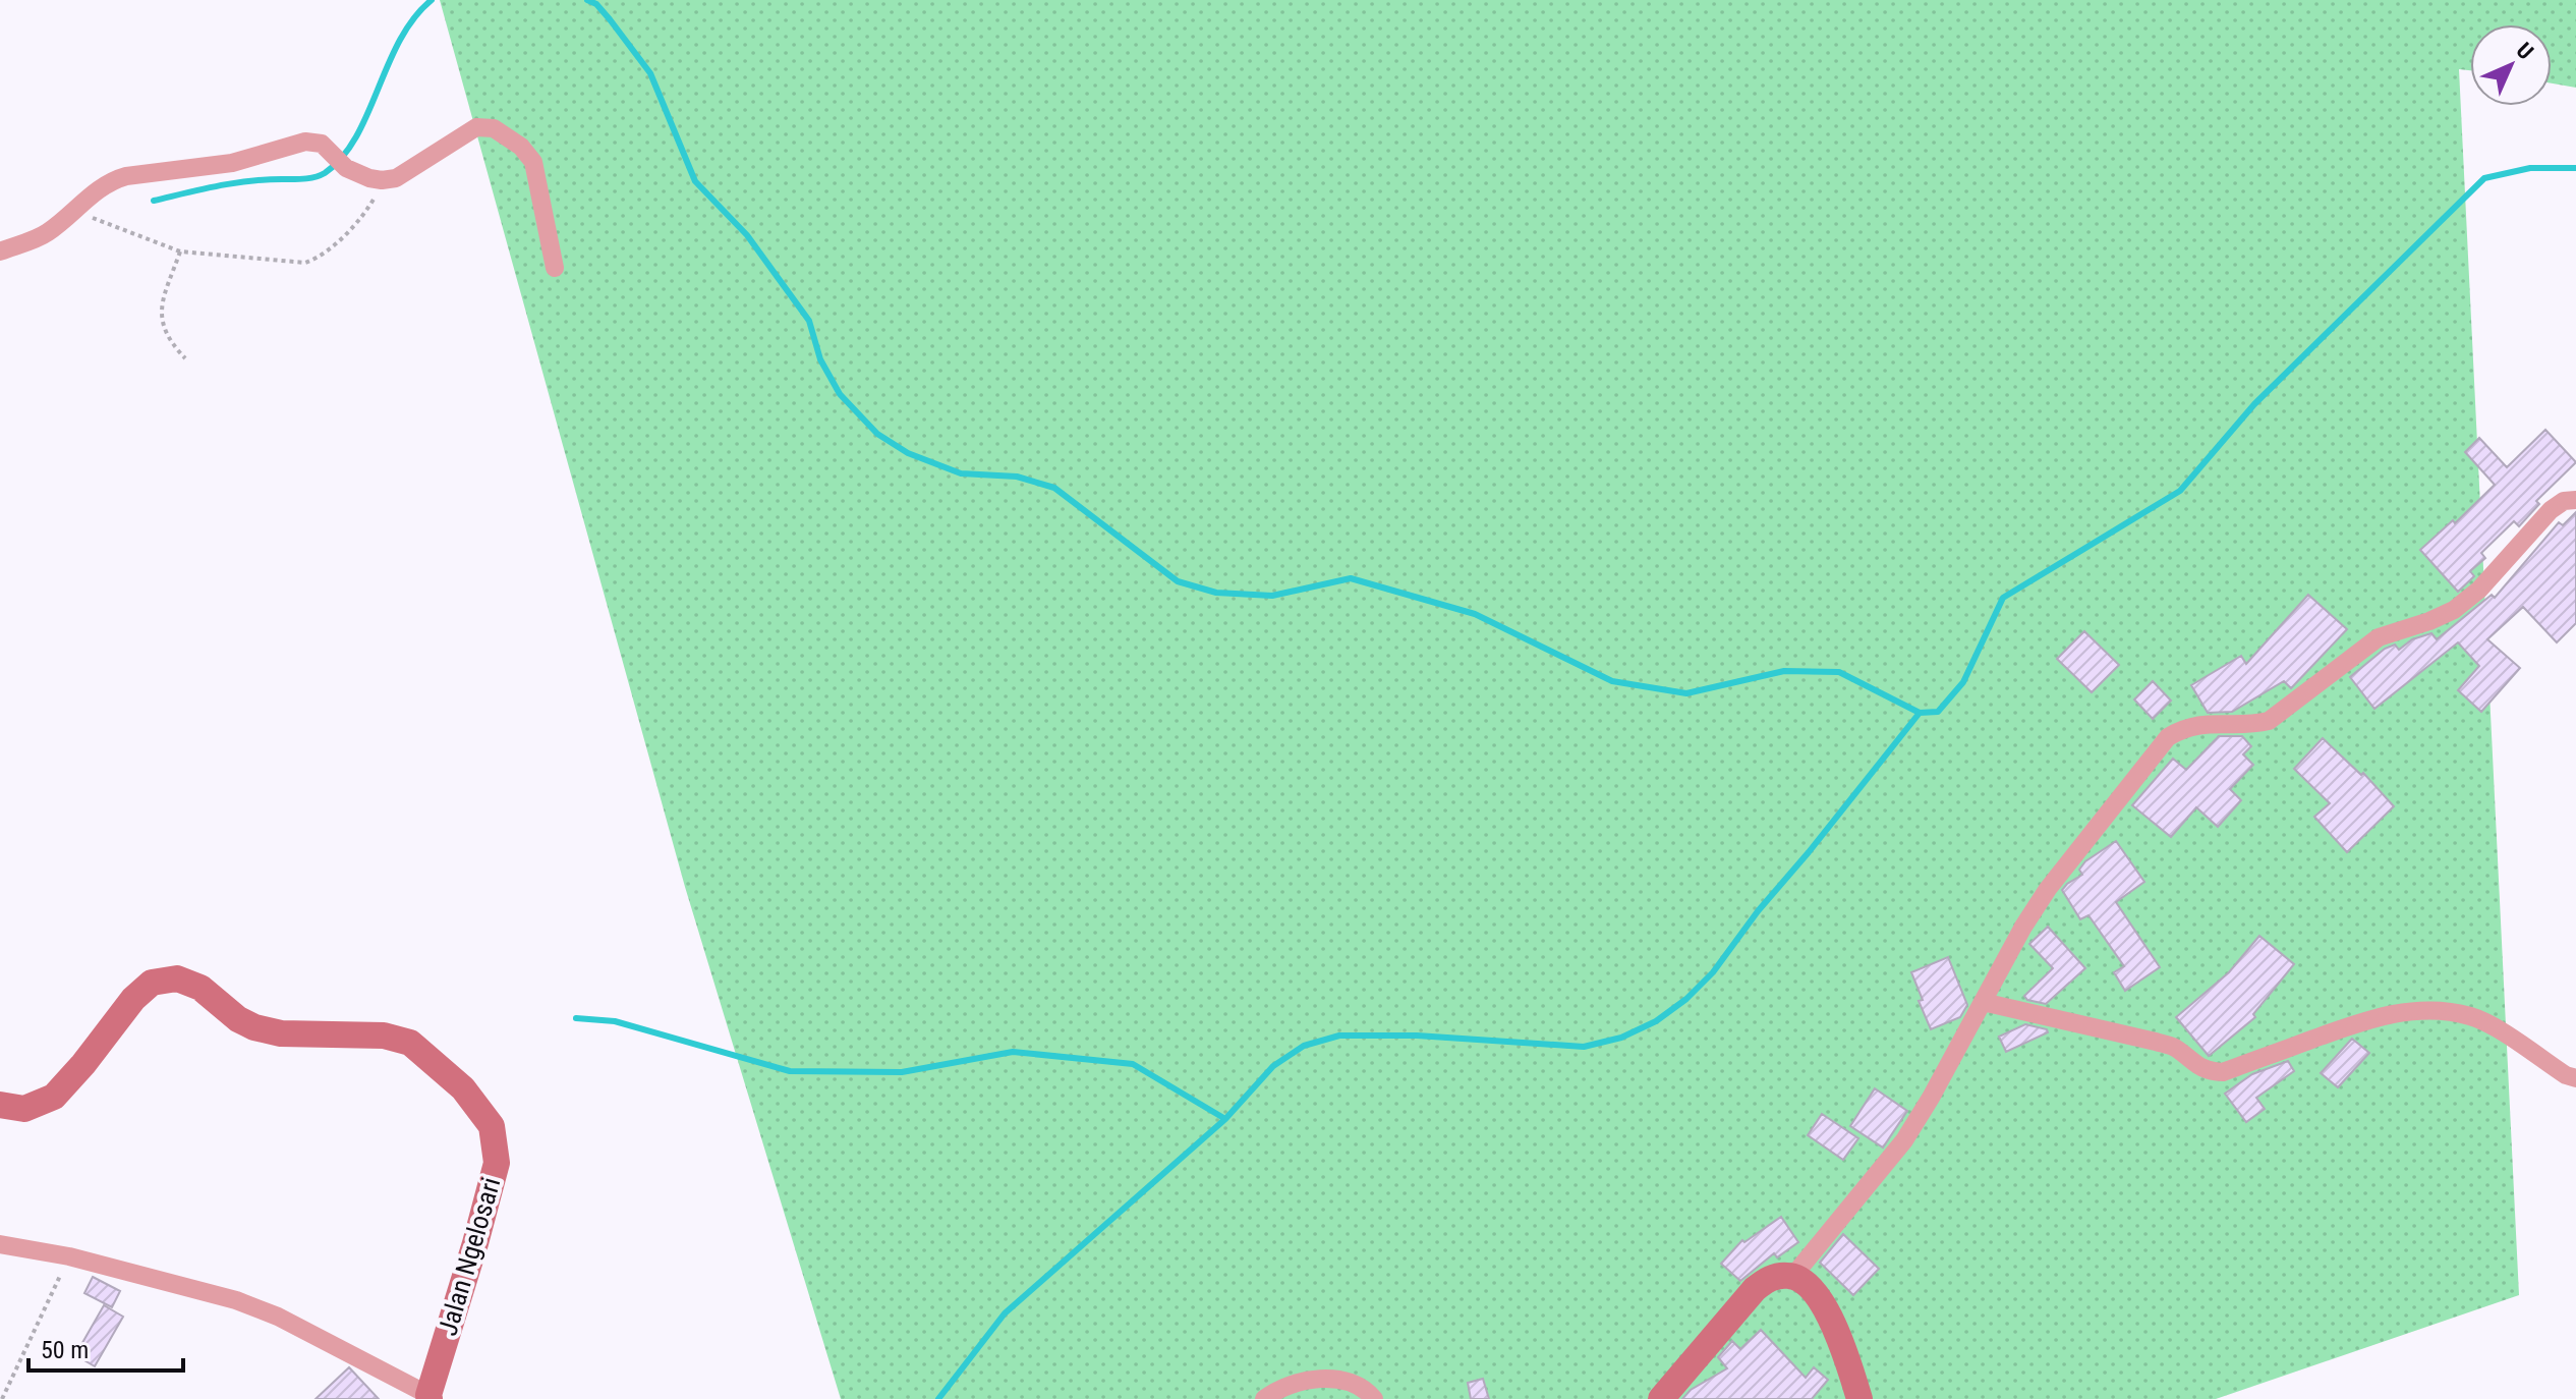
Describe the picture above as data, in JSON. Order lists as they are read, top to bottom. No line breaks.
{"streets":{"street":["Jalan Ngelosari"]},"scale_bar":"50 m","north":"top right"}
